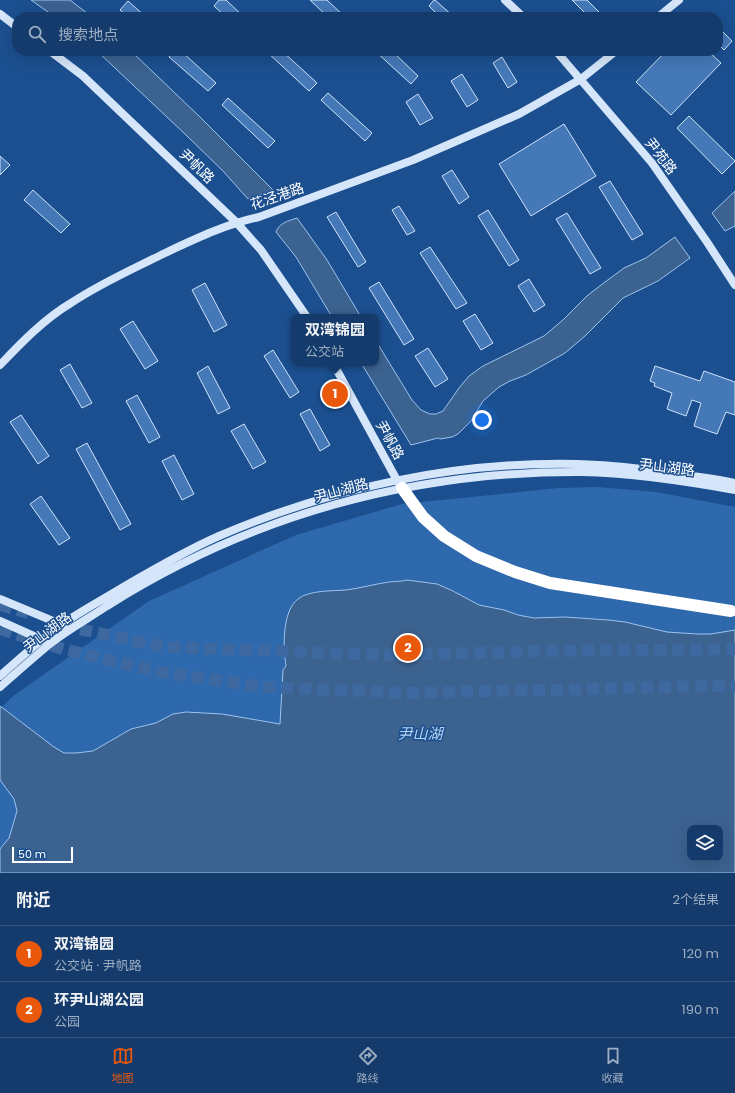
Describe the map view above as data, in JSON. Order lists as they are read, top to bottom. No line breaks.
{"streets":{"main road":["尹苑路","尹帆路","花泾港路","尹山湖路"]},"crossings":[["尹苑路","花泾港路"],["尹帆路","花泾港路"],["尹帆路","尹山湖路"]],"water":["尹山湖"],"scale_bar":"50 m","page":{"search":"搜索地点","popup":["双湾锦园","公交站"],"pins":["1","2"],"scale":"50 m","heading":["附近","2个结果"],"list":[{"mark":"1","name":"双湾锦园","note":"公交站 · 尹帆路","value":"120 m"},{"mark":"2","name":"环尹山湖公园","note":"公园","value":"190 m"}],"nav":["地图","路线","收藏"]}}
